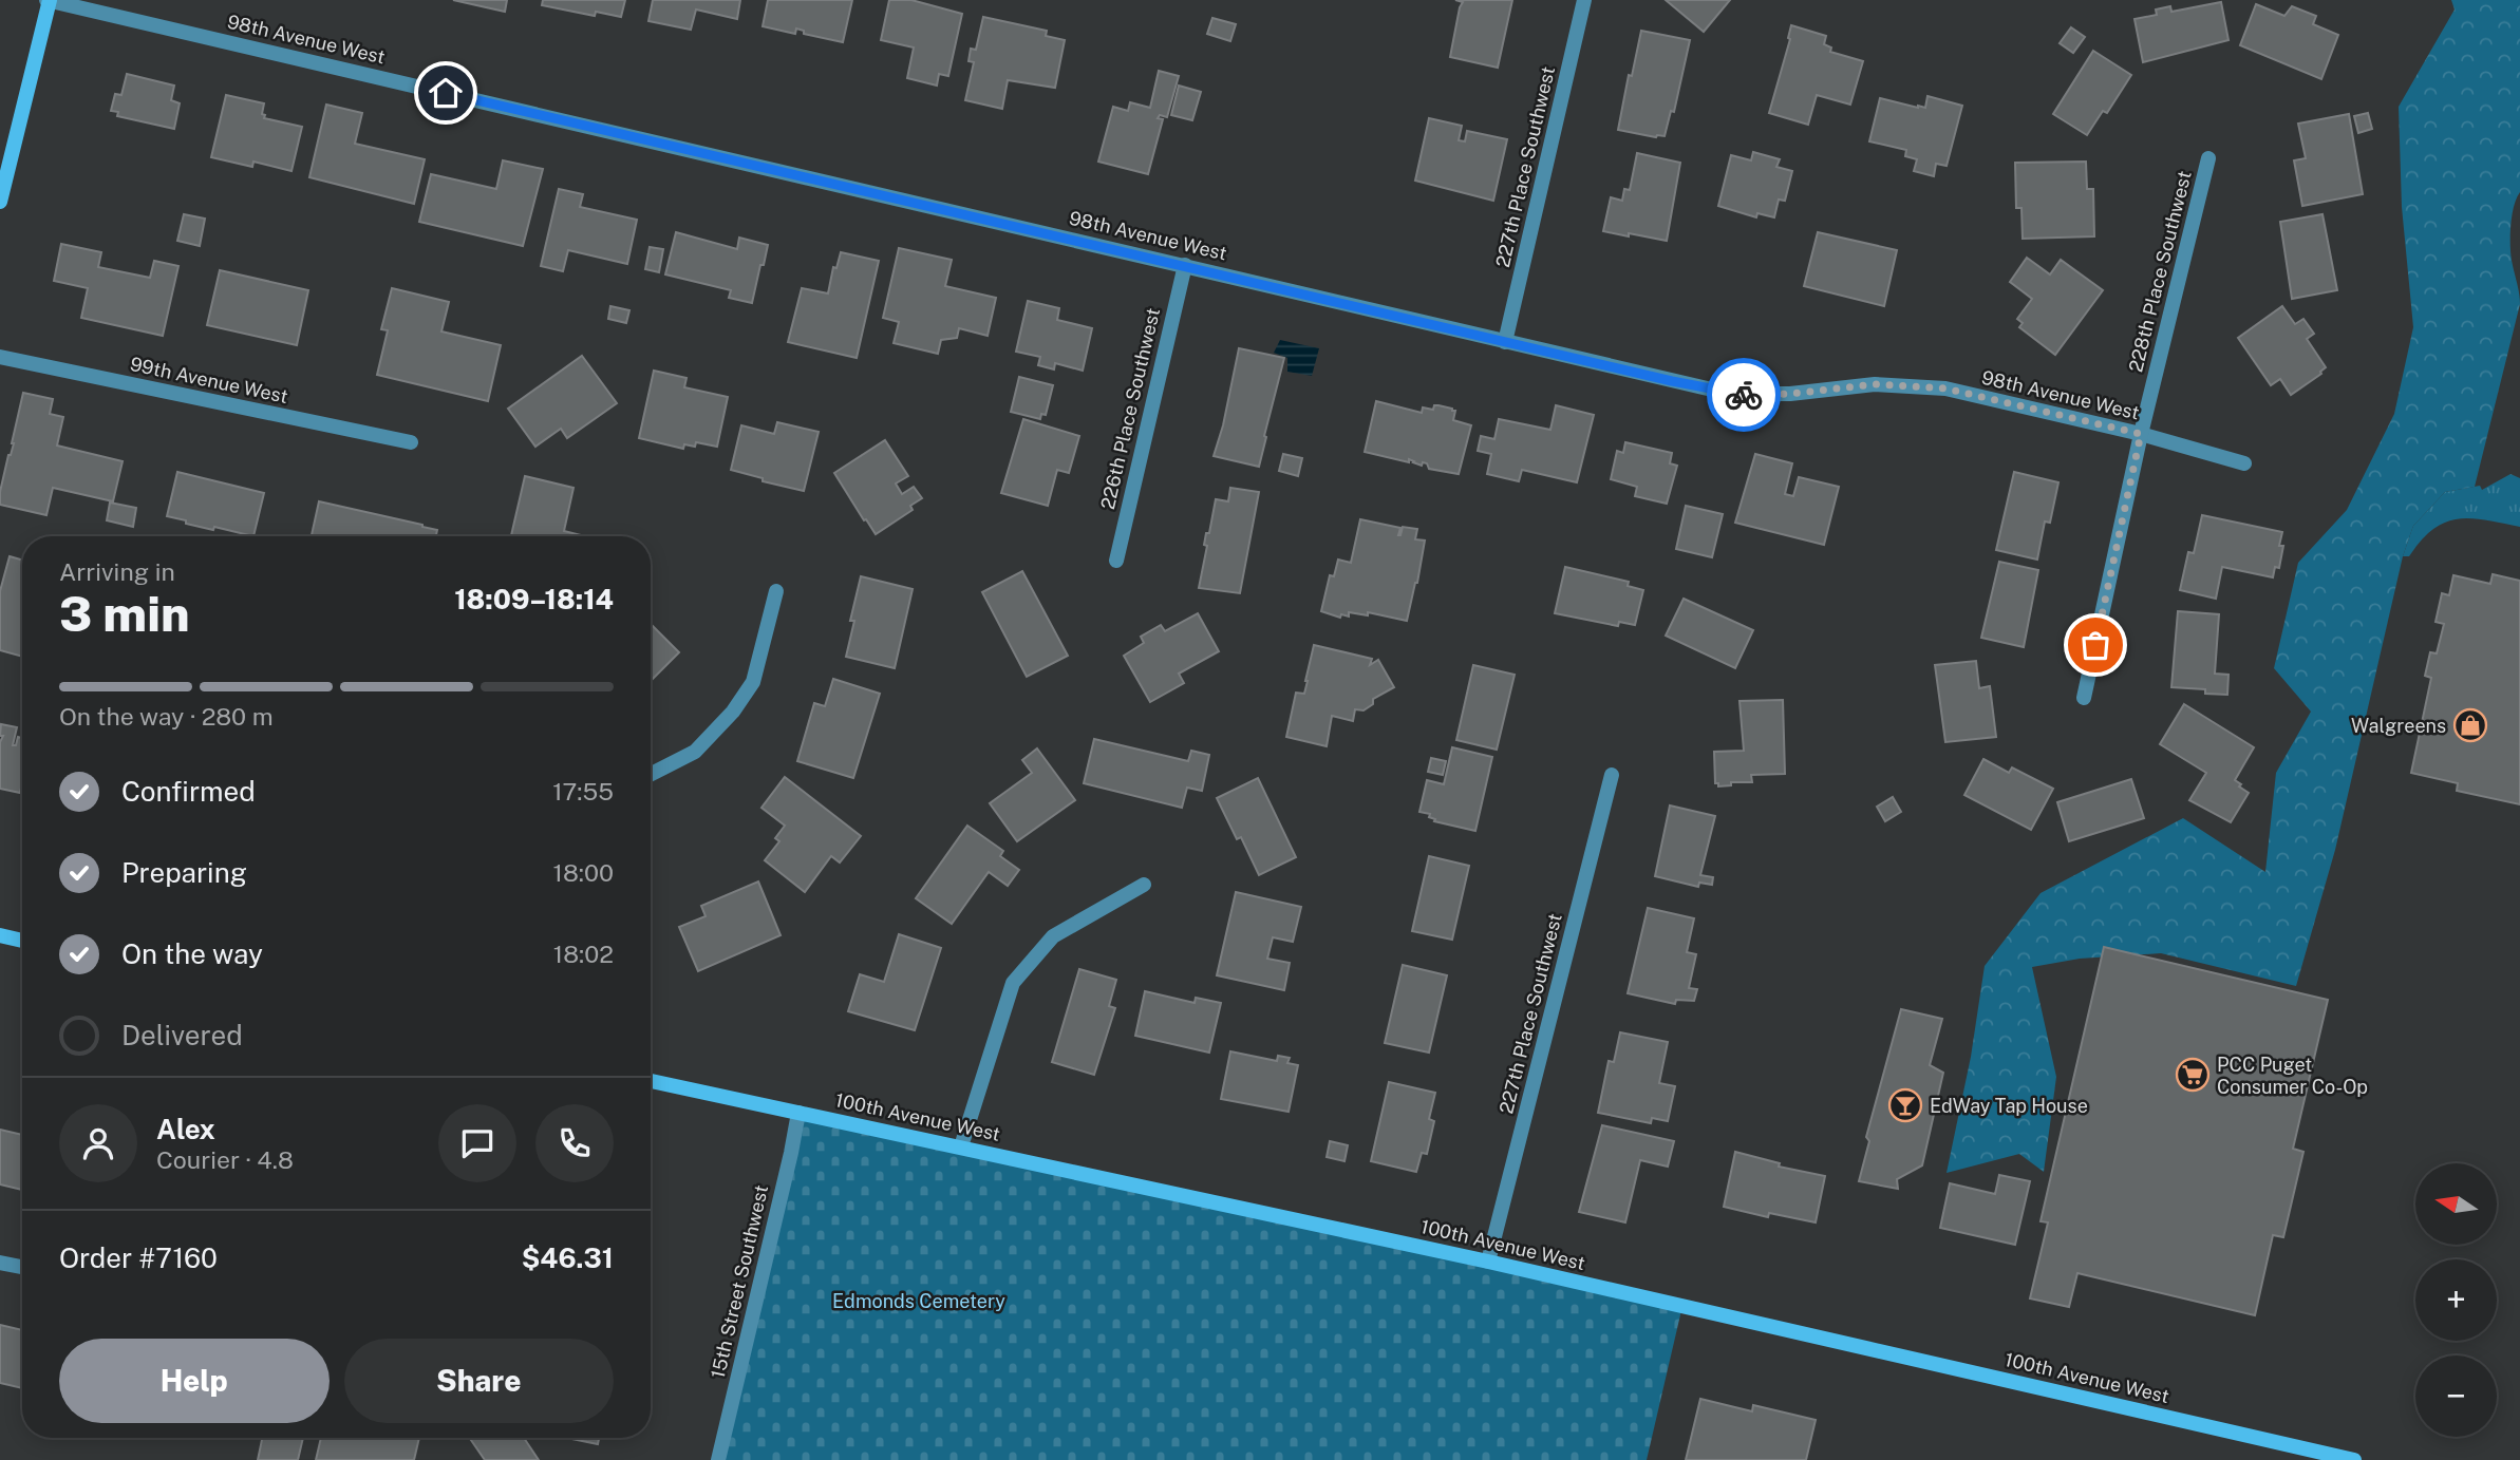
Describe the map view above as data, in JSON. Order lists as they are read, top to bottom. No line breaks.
{"streets":{"main road":["100th Avenue West"],"street":["98th Avenue West","227th Place Southwest","228th Place Southwest","99th Avenue West","226th Place Southwest","15th Street Southwest"]},"crossings":[["98th Avenue West","227th Place Southwest"],["98th Avenue West","228th Place Southwest"],["98th Avenue West","226th Place Southwest"],["227th Place Southwest","100th Avenue West"],["100th Avenue West","15th Street Southwest"]],"parks":["Edmonds Cemetery"],"places":{"shop":["Walgreens"],"supermarket":["PCC Puget Consumer Co-Op"],"bar":["EdWay Tap House"]},"north":"left","page":{"heading":["3 min","Arriving in","18:09–18:14"],"panel":["Alex","Courier · 4.8","Order #7160","$46.31"],"bar":"On the way · 280 m","list":[["Confirmed","17:55"],["Preparing","18:00"],["On the way","18:02"],"Delivered"],"map_buttons":["+","−"],"buttons":["Help","Share"]}}
